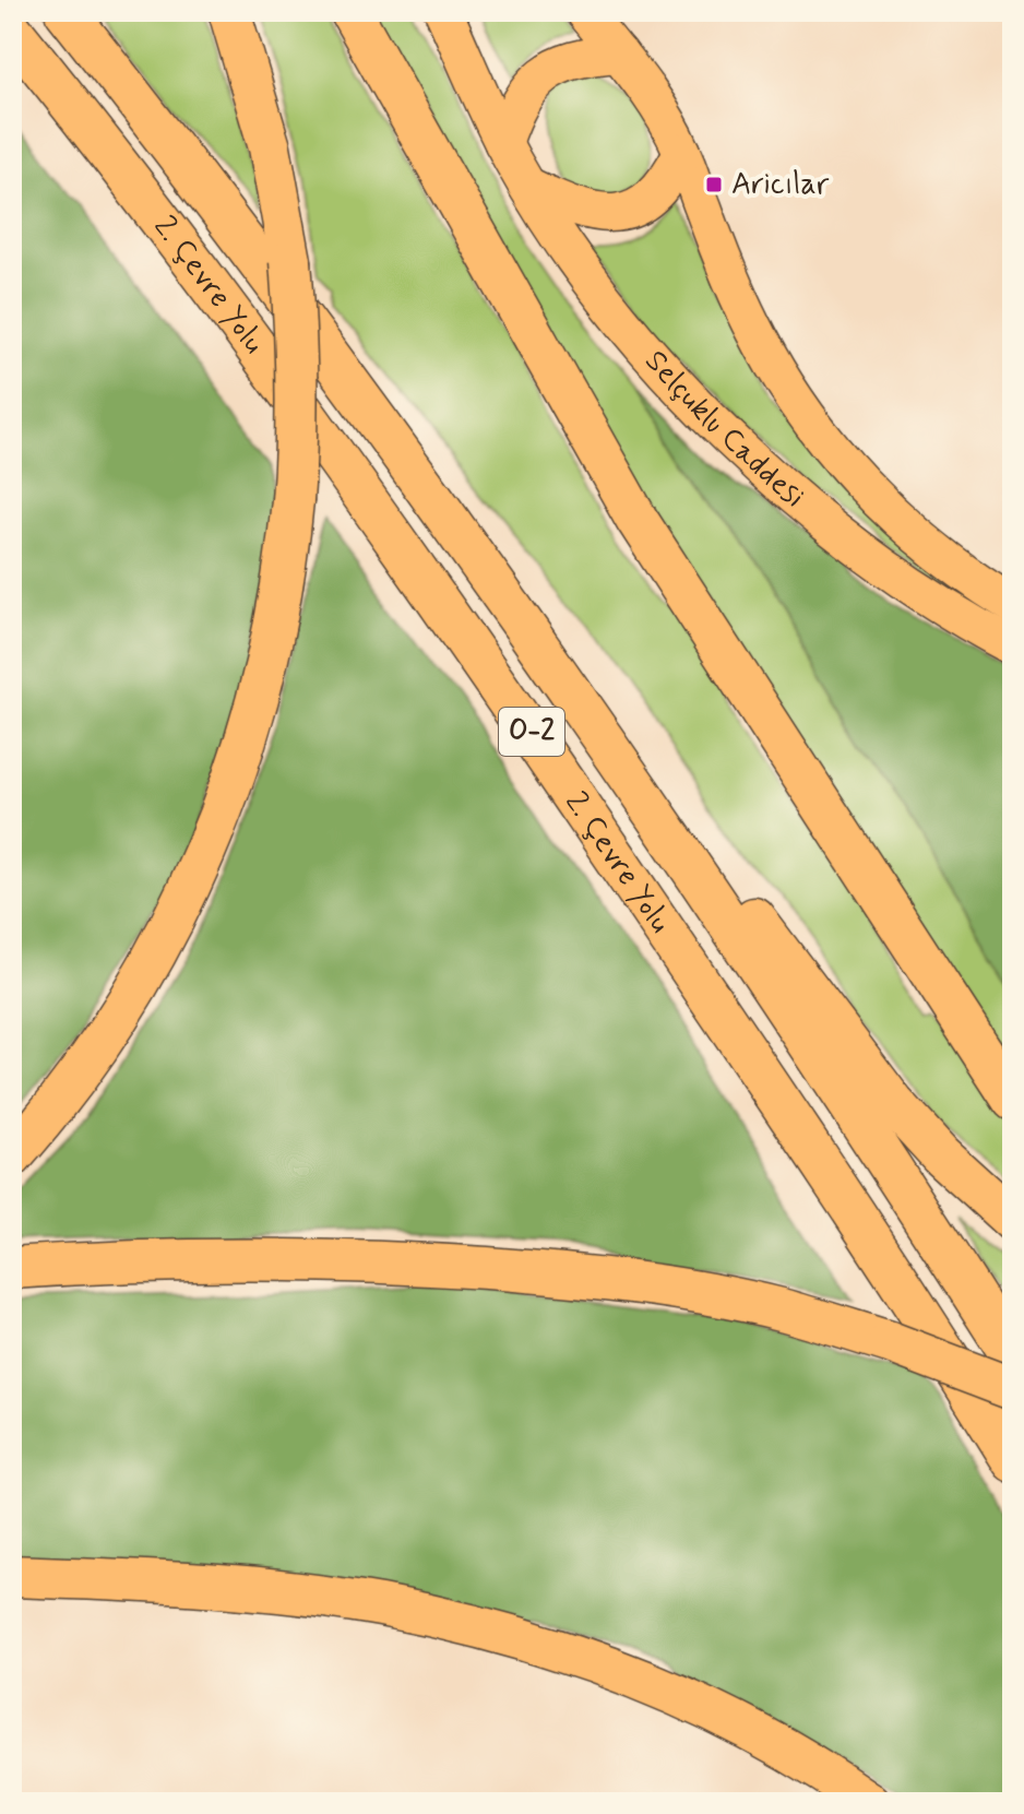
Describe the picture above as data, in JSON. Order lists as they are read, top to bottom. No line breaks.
{"streets":{"highway":["2. Çevre Yolu","O-2"],"main road":["Selçuklu Caddesi"]},"places":{"transit":["Aricılar"]}}
